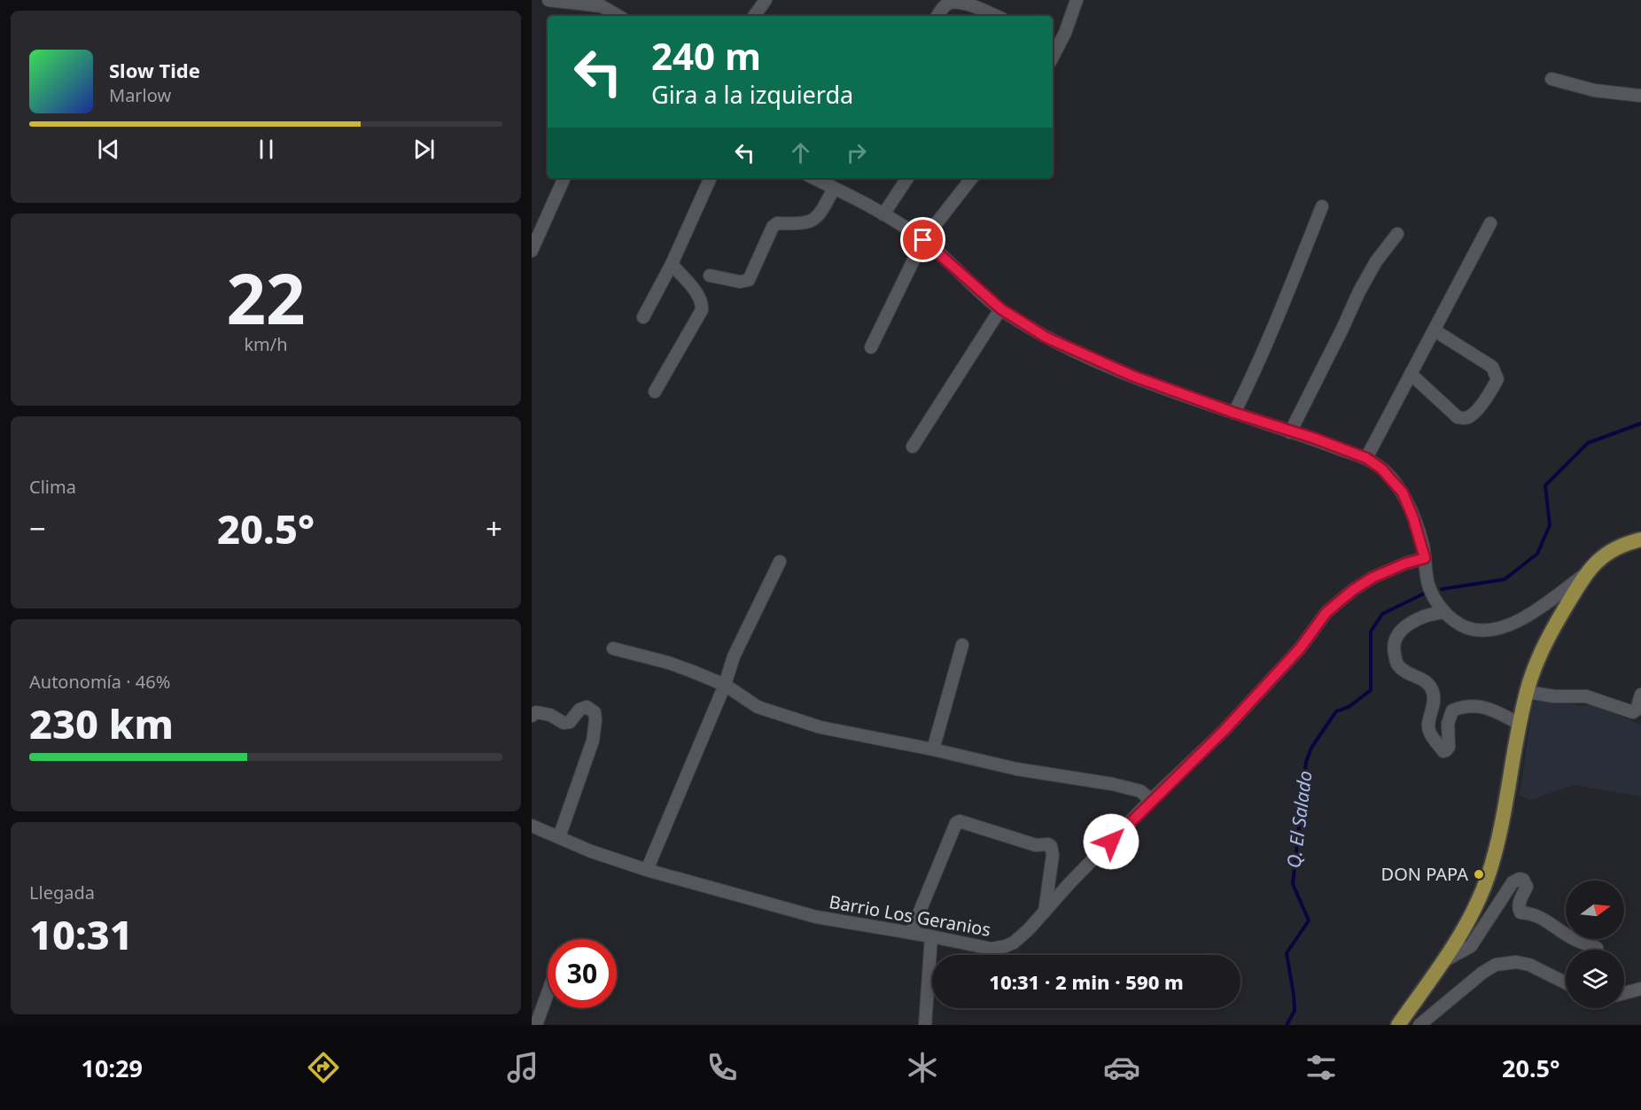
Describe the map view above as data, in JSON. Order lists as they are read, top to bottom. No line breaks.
{"streets":{"street":["Barrio Los Geranios"]},"water":["Q. El Salado"],"places":["DON PAPA"],"north":"right","page":{"turn":["240 m","Gira a la izquierda"],"song":["Slow Tide","Marlow"],"tile":[["22","km/h"],"Clima",["Autonomía · 46%","230 km"],["Llegada","10:31"]],"heat":["−","20.5°","+"],"limit":"30","trip":"10:31 · 2 min · 590 m","tabs":["10:29","20.5°"]}}
